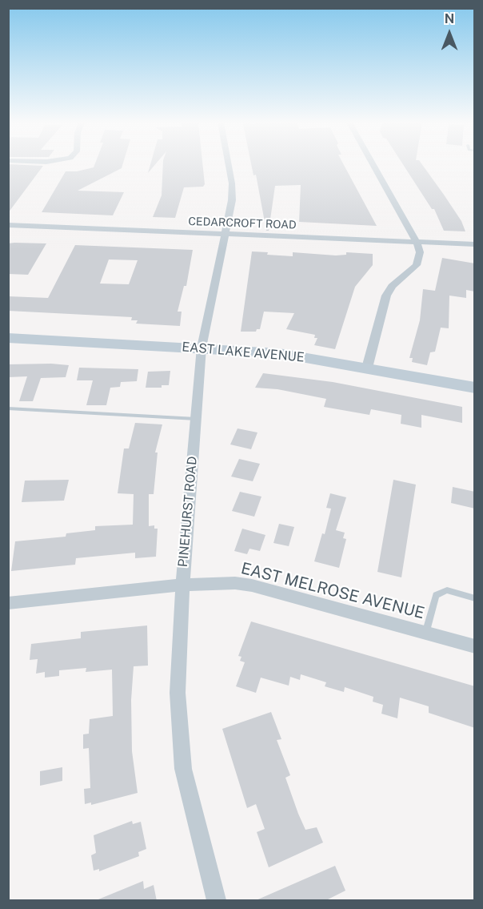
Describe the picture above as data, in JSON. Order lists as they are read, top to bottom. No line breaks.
{"streets":{"street":["CEDARCROFT ROAD","EAST LAKE AVENUE","PINEHURST ROAD","EAST MELROSE AVENUE"]},"crossings":[["CEDARCROFT ROAD","PINEHURST ROAD"],["EAST LAKE AVENUE","PINEHURST ROAD"],["PINEHURST ROAD","EAST MELROSE AVENUE"]],"north":"top"}
